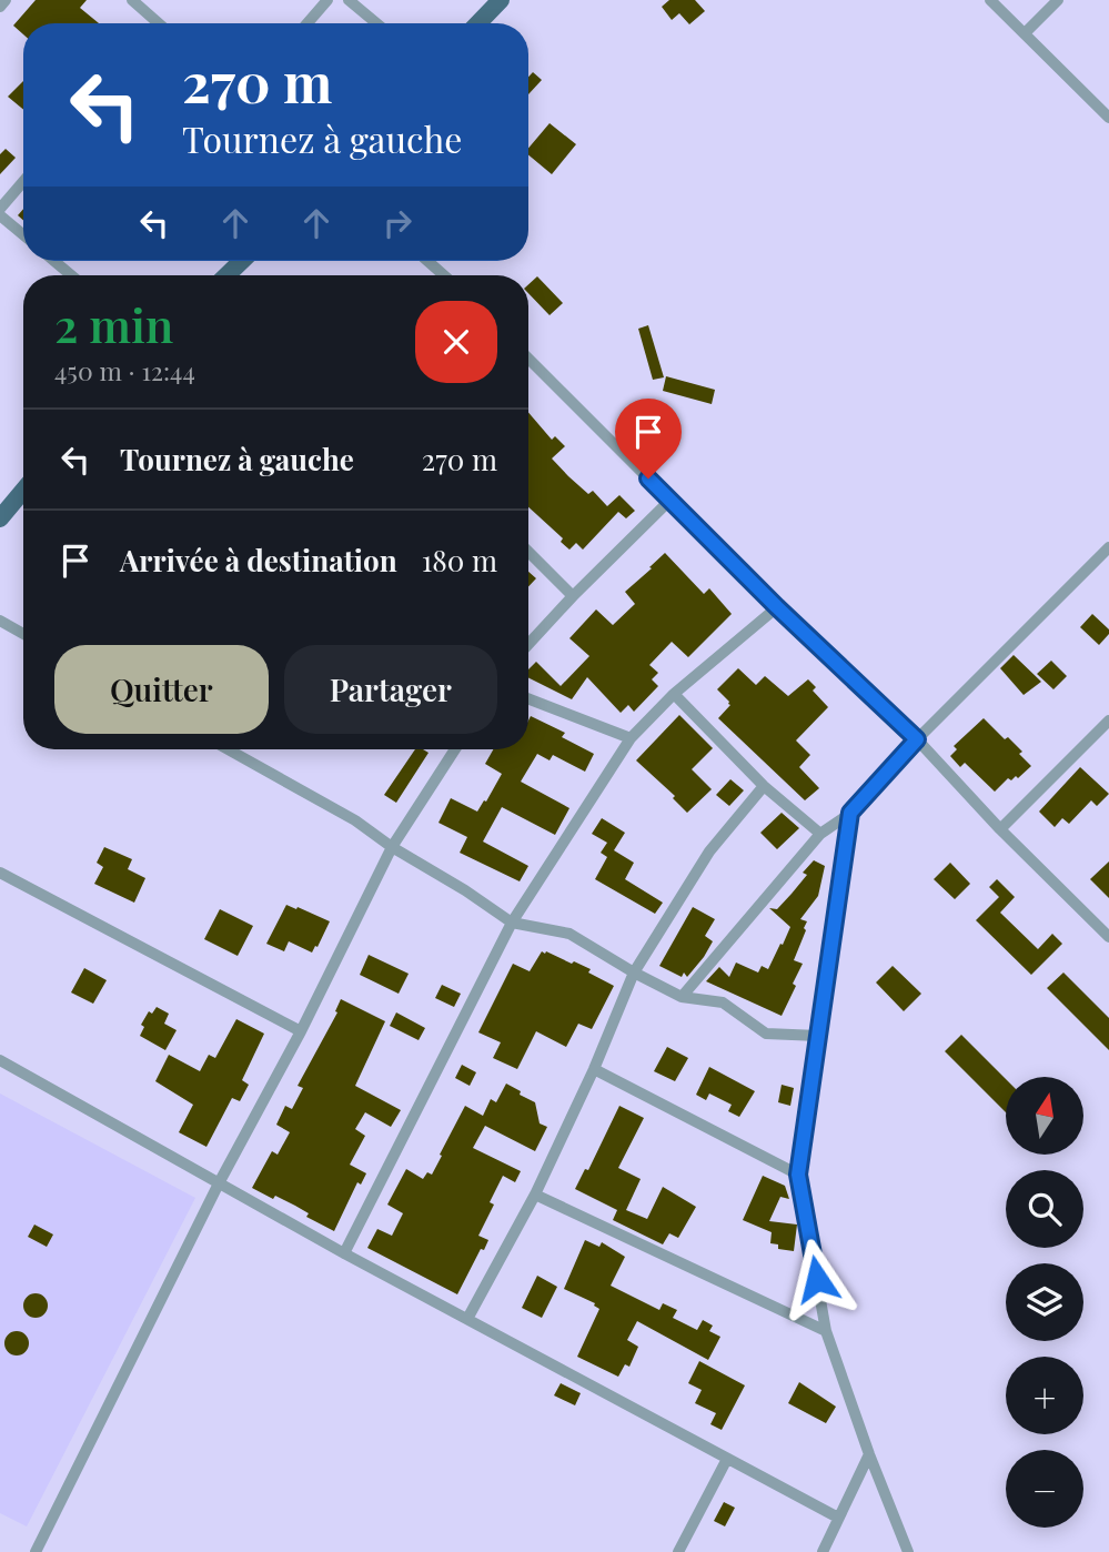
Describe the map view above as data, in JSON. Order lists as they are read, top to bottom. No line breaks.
{"north":"top","page":{"turn":["270 m","Tournez à gauche"],"heading":["2 min","450 m · 12:44"],"list":[{"name":"Tournez à gauche","value":"270 m"},{"name":"Arrivée à destination","value":"180 m"}],"buttons":["Quitter","Partager"],"map_buttons":["+","−"]}}
